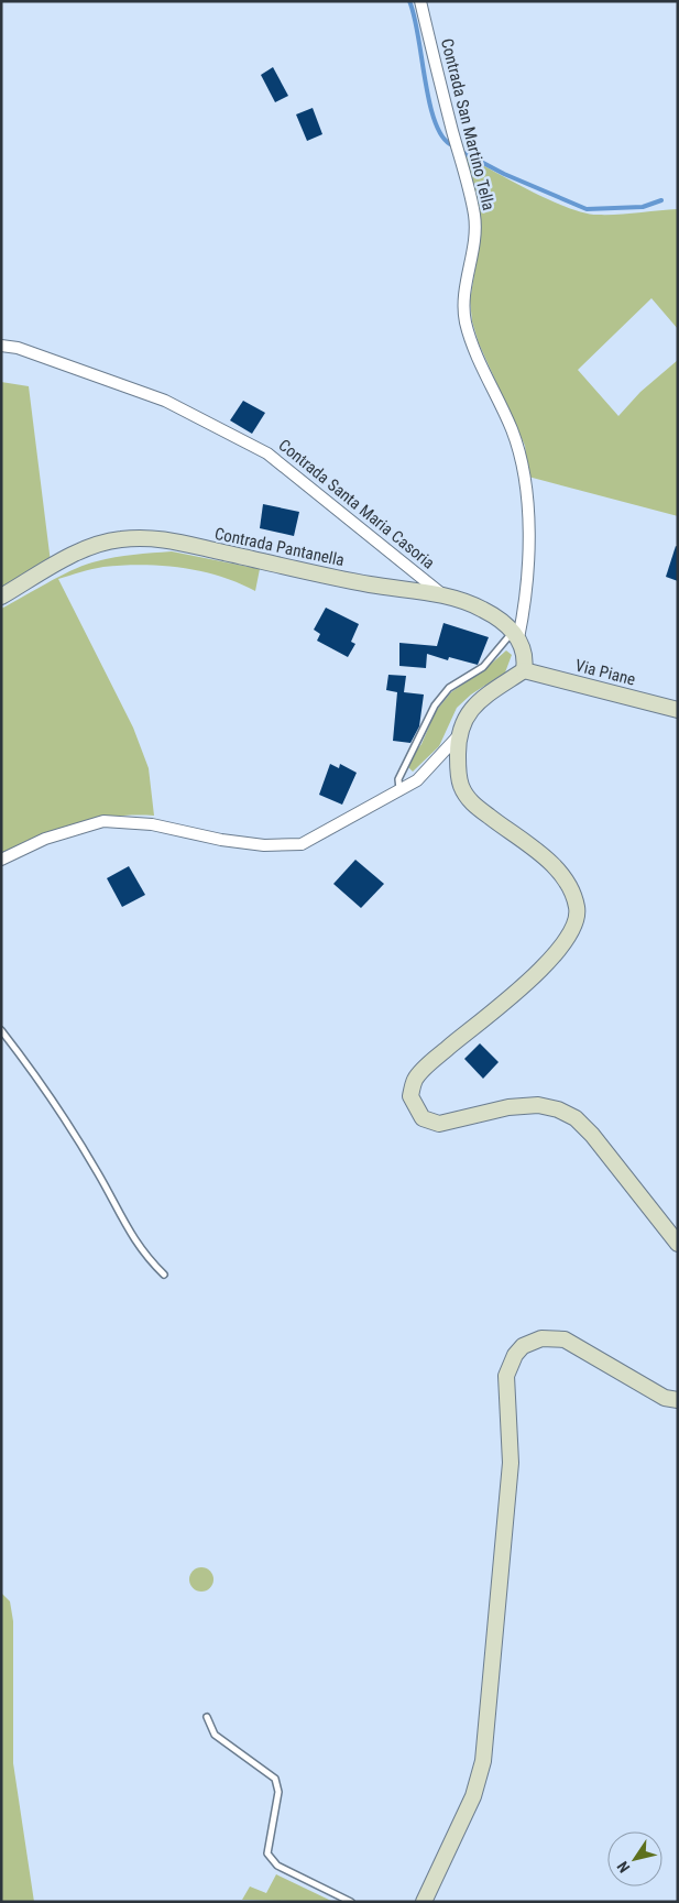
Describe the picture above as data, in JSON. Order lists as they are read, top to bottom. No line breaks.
{"streets":{"street":["Contrada San Martino Tella","Contrada Santa Maria Casoria","Contrada Pantanella","Via Piane"]},"crossings":[["Contrada San Martino Tella","Contrada Pantanella"],["Contrada Santa Maria Casoria","Contrada Pantanella"]],"north":"bottom left"}
